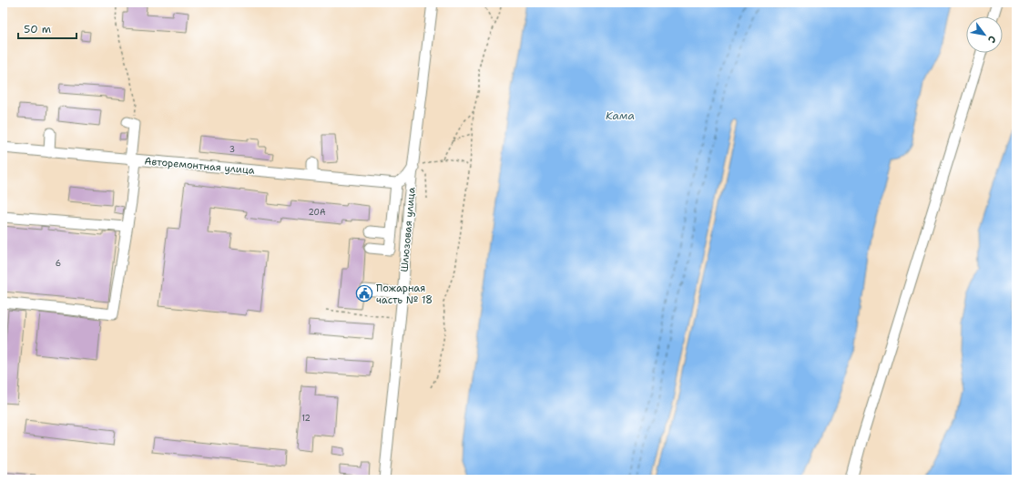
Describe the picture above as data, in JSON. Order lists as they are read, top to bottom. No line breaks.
{"streets":{"street":["Авторемонтная улица","Шлюзовая улица"]},"water":["Кама"],"places":{"public building":["Пожарная часть № 18"]},"house_numbers":["3","20А","6","12"],"scale_bar":"50 m","north":"bottom right"}
